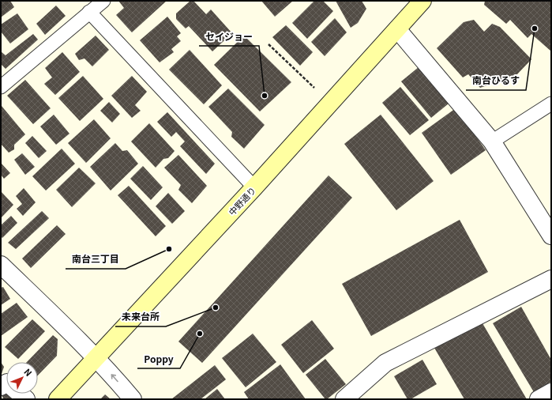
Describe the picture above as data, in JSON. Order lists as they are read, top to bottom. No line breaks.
{"streets":{"main road":["中野通り"]},"places":["南台ひるす","セイジョー","南台三丁目","未来台所","Poppy"],"north":"top right"}
